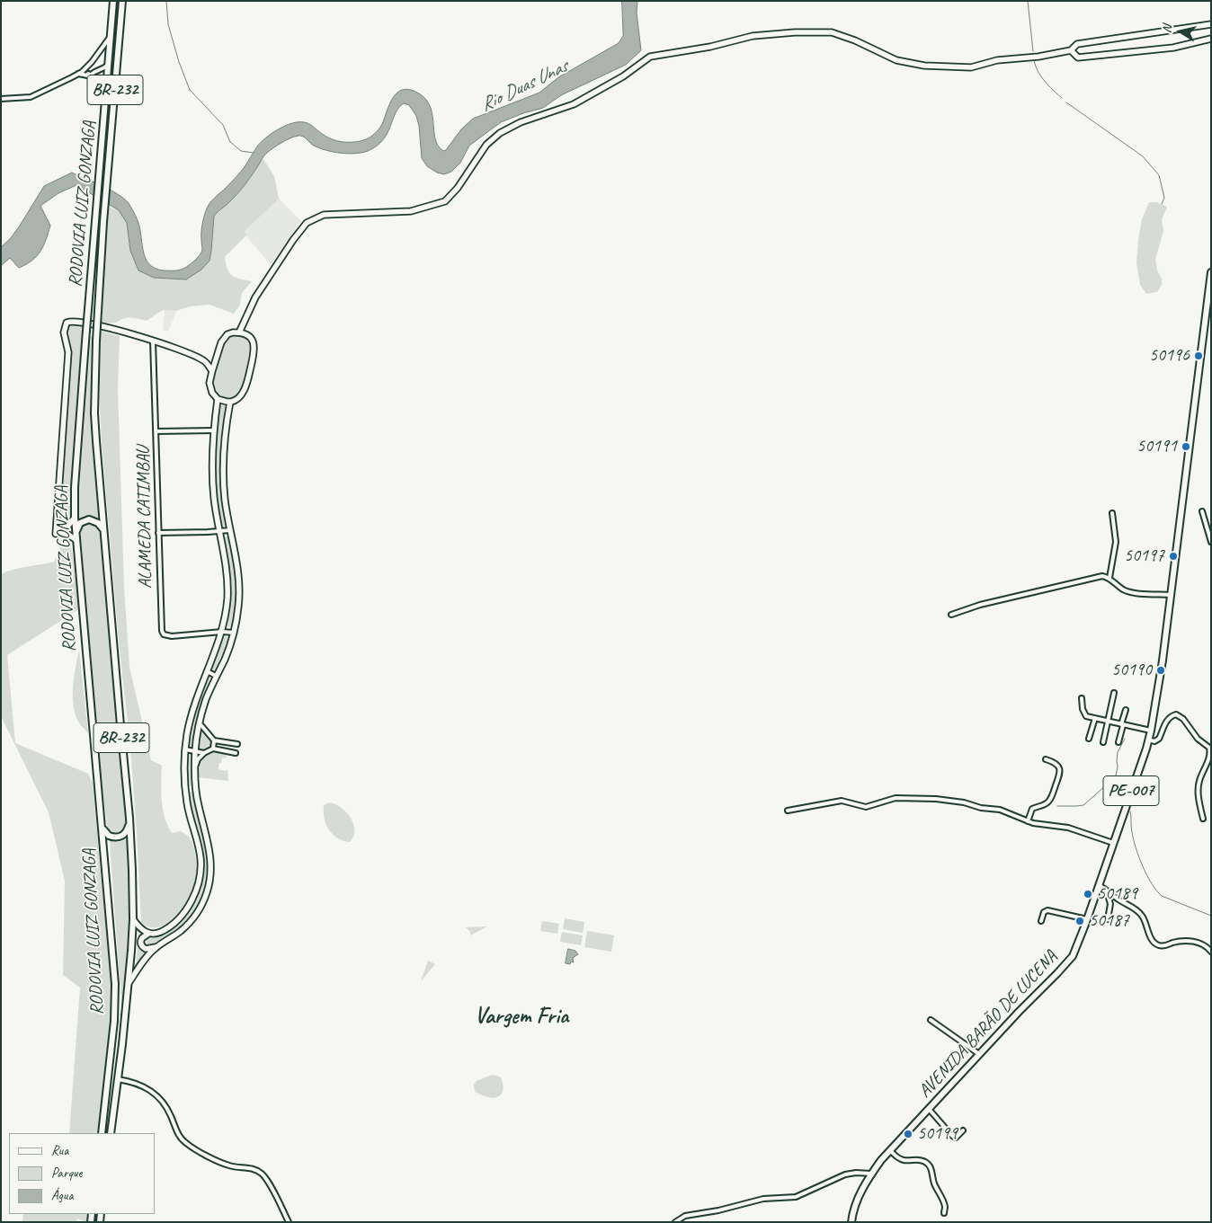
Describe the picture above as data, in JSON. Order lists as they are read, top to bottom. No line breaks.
{"streets":{"main road":["BR-232","RODOVIA LUIZ GONZAGA","PE-007","AVENIDA BARÃO DE LUCENA"],"street":["ALAMEDA CATIMBAU"]},"districts":["Vargem Fria"],"water":["Rio Duas Unas"],"places":["50196","50191","50197","50190","50189","50187","50199"],"legend":["Rua","Parque","Água"],"north":"left"}
